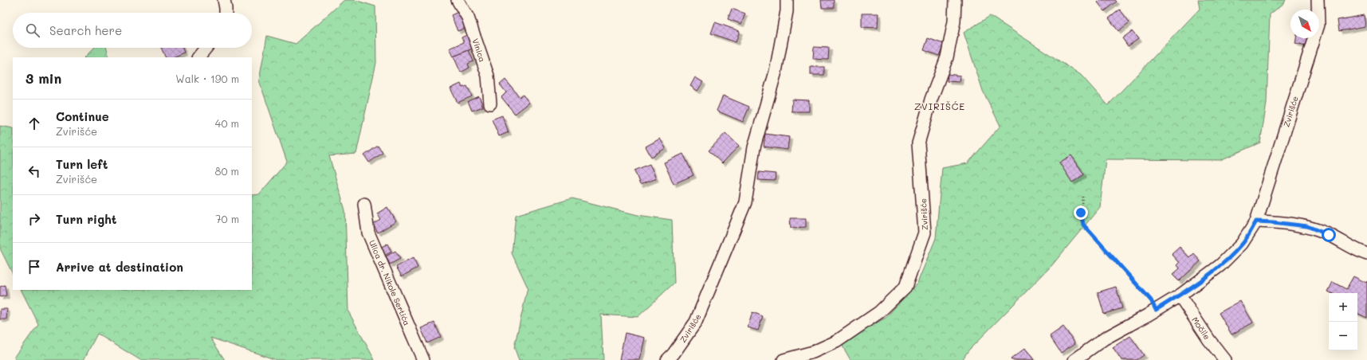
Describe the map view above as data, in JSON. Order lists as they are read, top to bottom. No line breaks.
{"streets":{"street":["Vinica","Zvirišće","Ulica dr. Nikole Sertića","Močile"]},"crossings":[["Zvirišće","Močile"]],"districts":["ZVIRIŠĆE"],"north":"bottom right","page":{"search":"Search here","heading":["3 min","Walk · 190 m"],"list":[["Continue","Zvirišće","40 m"],["Turn left","Zvirišće","80 m"],["Turn right","70 m"],"Arrive at destination"],"map_buttons":["+","−"]}}
